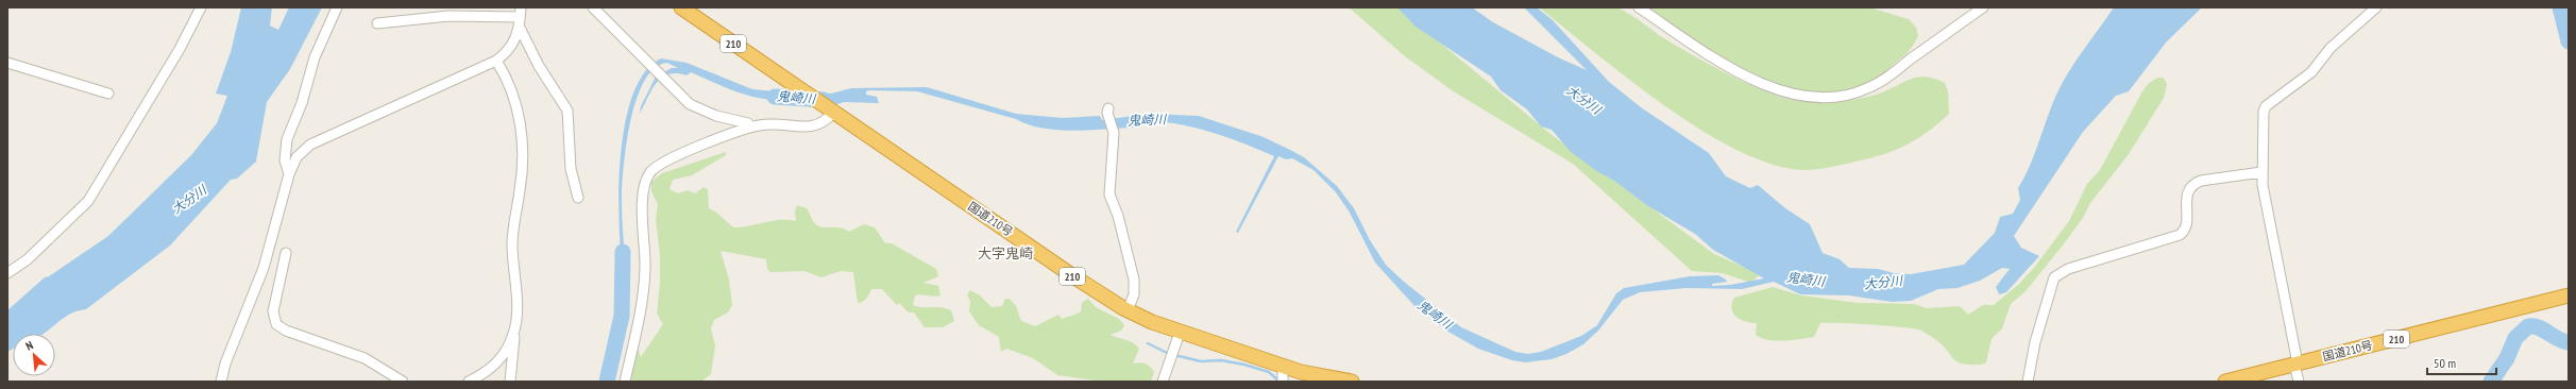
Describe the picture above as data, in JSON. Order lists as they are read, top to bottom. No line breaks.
{"streets":{"highway":["210","国道210号"]},"districts":["大字鬼崎"],"water":["鬼崎川","大分川"],"scale_bar":"50 m","north":"top left"}
